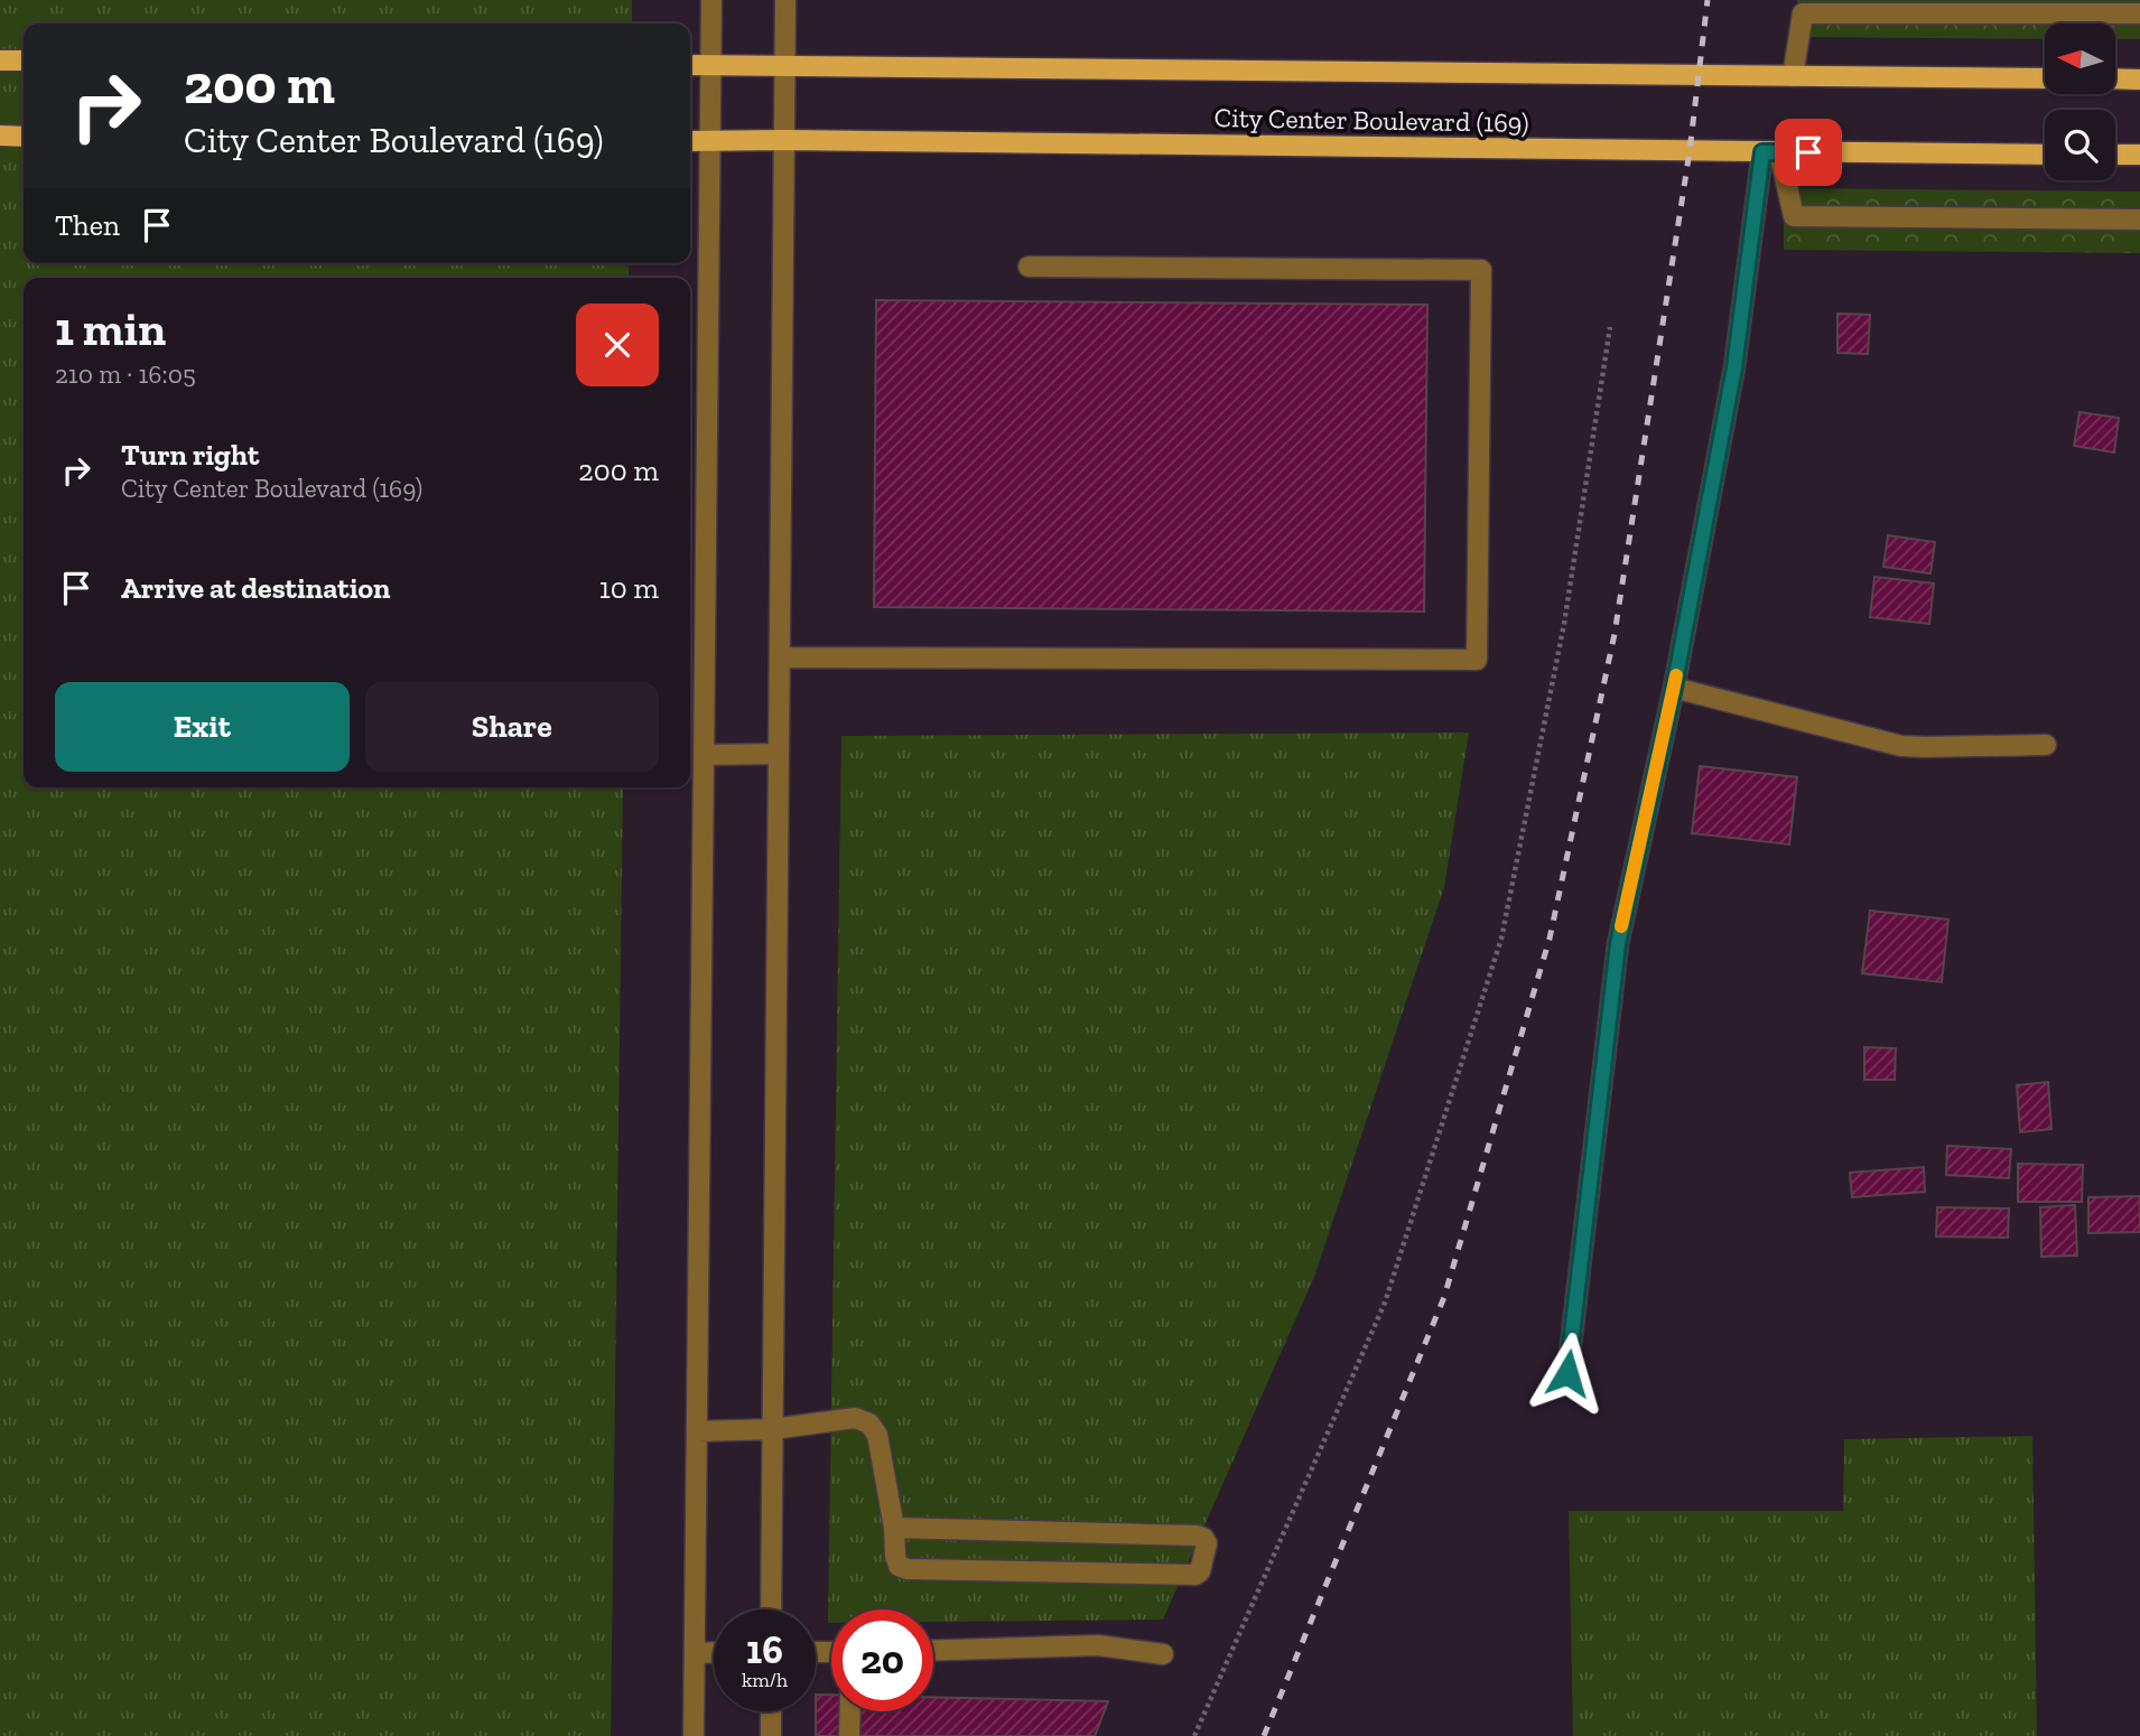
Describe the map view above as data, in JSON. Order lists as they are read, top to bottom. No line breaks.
{"streets":{"main road":["City Center Boulevard (169)"]},"north":"left","page":{"turn":["200 m","City Center Boulevard (169)"],"then":"Then","heading":["1 min","210 m · 16:05"],"list":[{"name":"Turn right","note":"City Center Boulevard (169)","value":"200 m"},{"name":"Arrive at destination","value":"10 m"}],"buttons":["Exit","Share"],"speed":"16 km/h","limit":"20"}}
